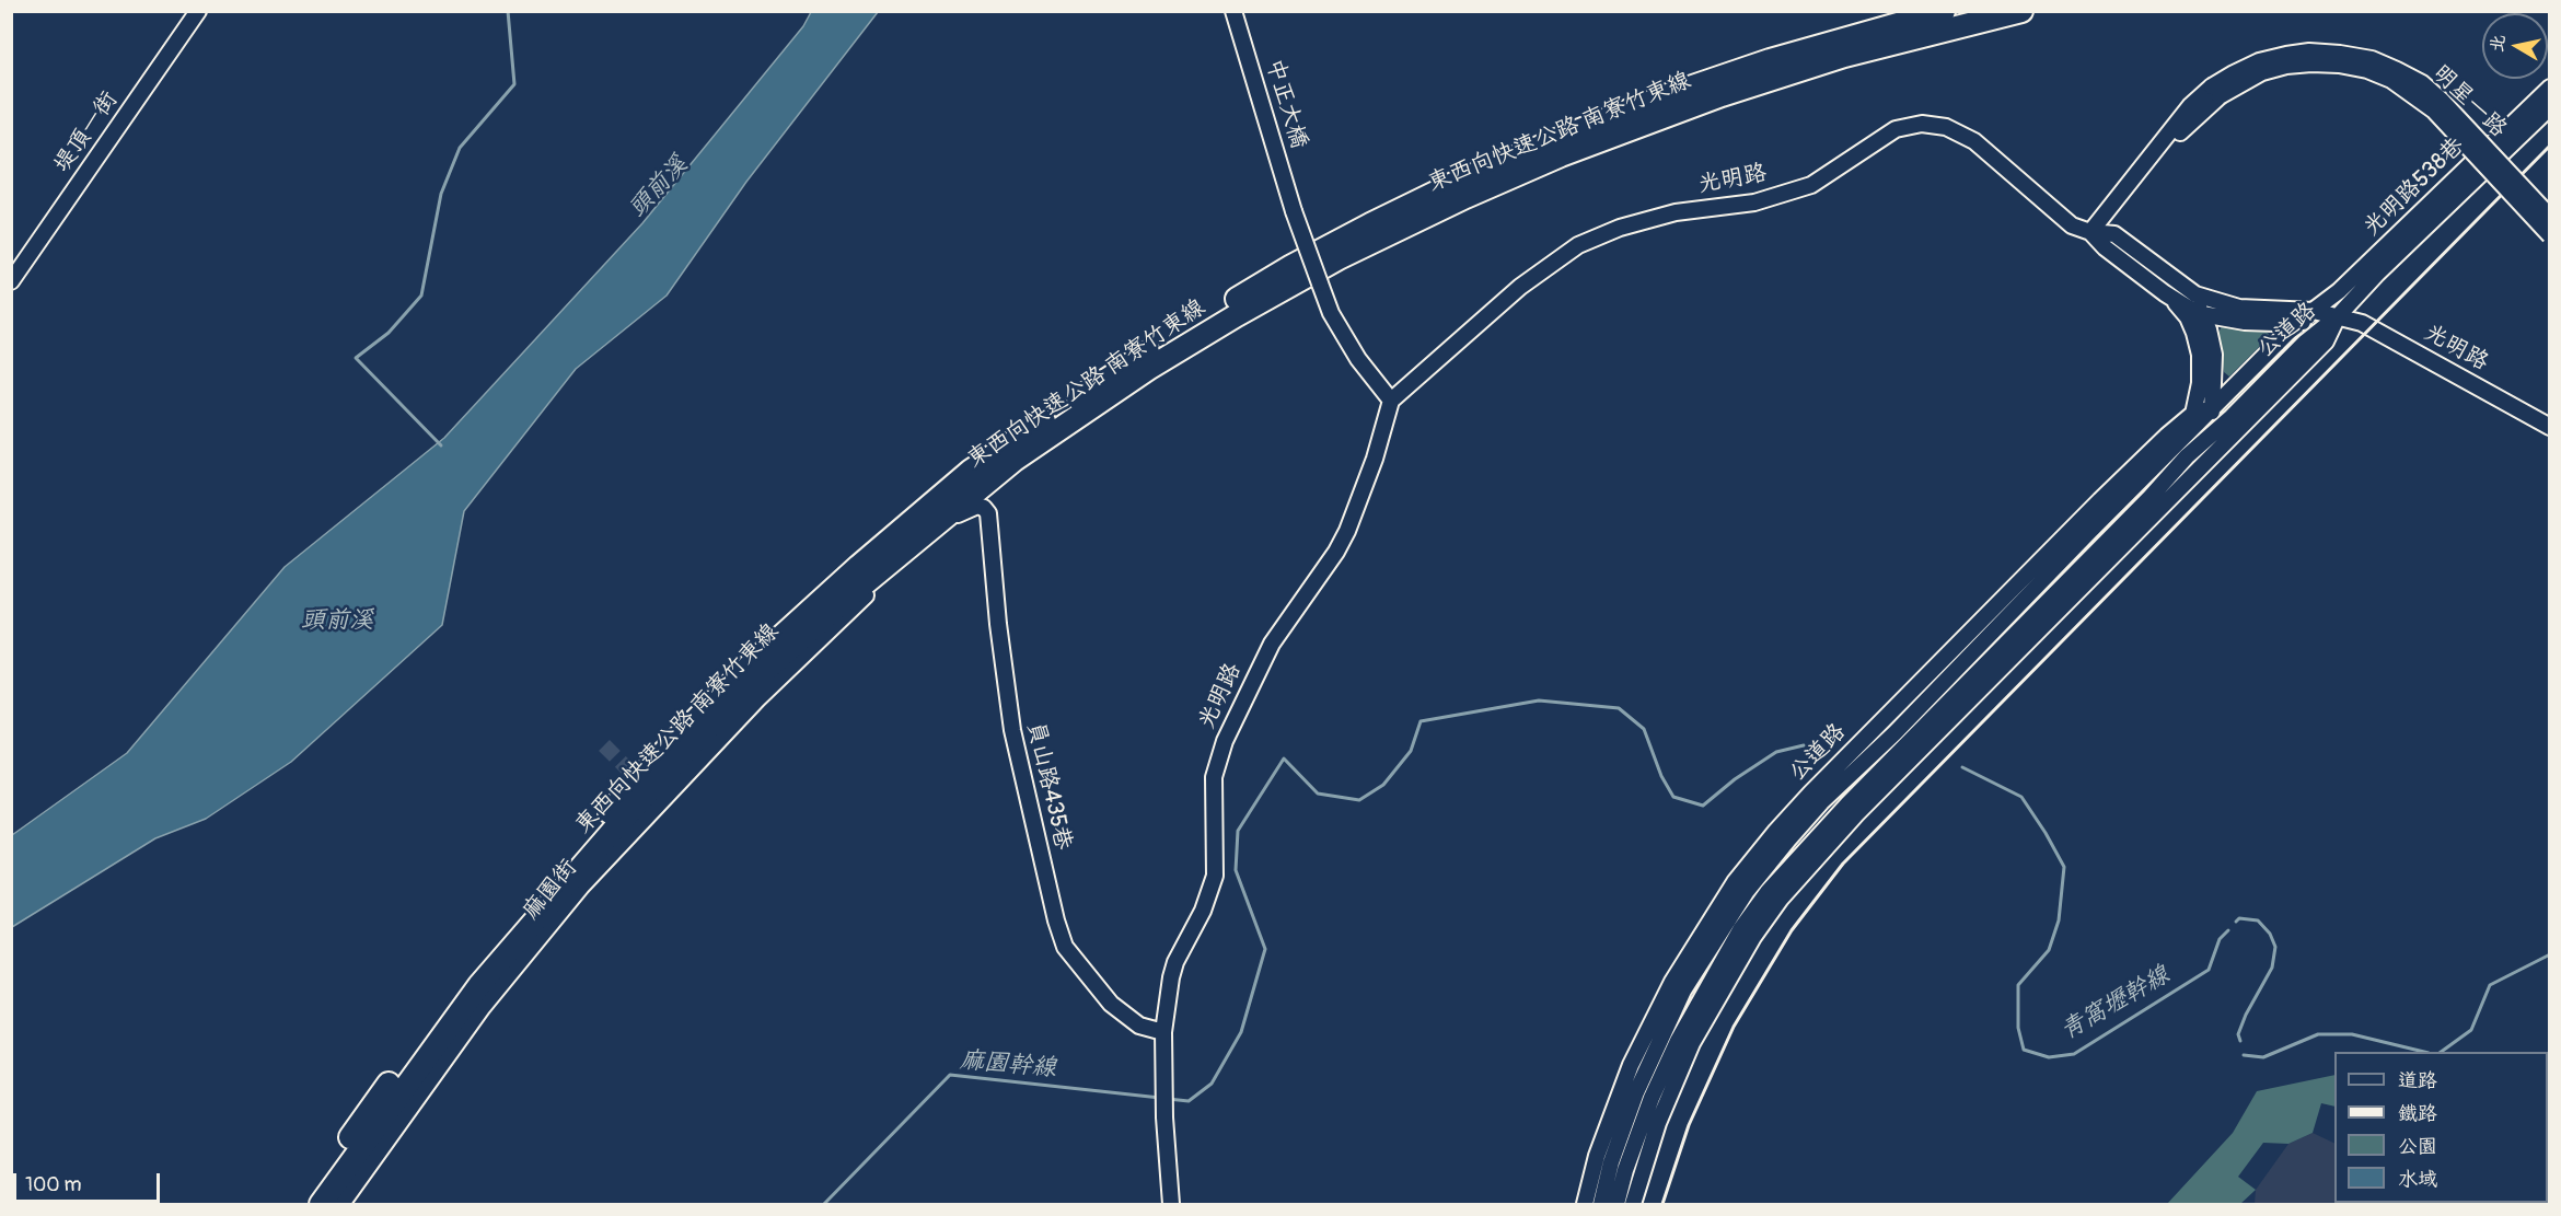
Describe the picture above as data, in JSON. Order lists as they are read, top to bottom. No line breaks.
{"streets":{"highway":["東西向快速公路 南寮竹東線"],"street":["明星一路","中正大橋","堤頂一街","光明路","光明路538巷","公道路","員山路435巷","麻園街"]},"crossings":[["明星一路","光明路"],["中正大橋","光明路"],["光明路","光明路538巷"],["光明路","公道路"],["光明路","員山路435巷"],["光明路538巷","公道路"],["員山路435巷","麻園街"]],"water":["頭前溪","青窩壢幹線","麻園幹線"],"legend":["道路","鐵路","公園","水域"],"scale_bar":"100 m","north":"left"}
